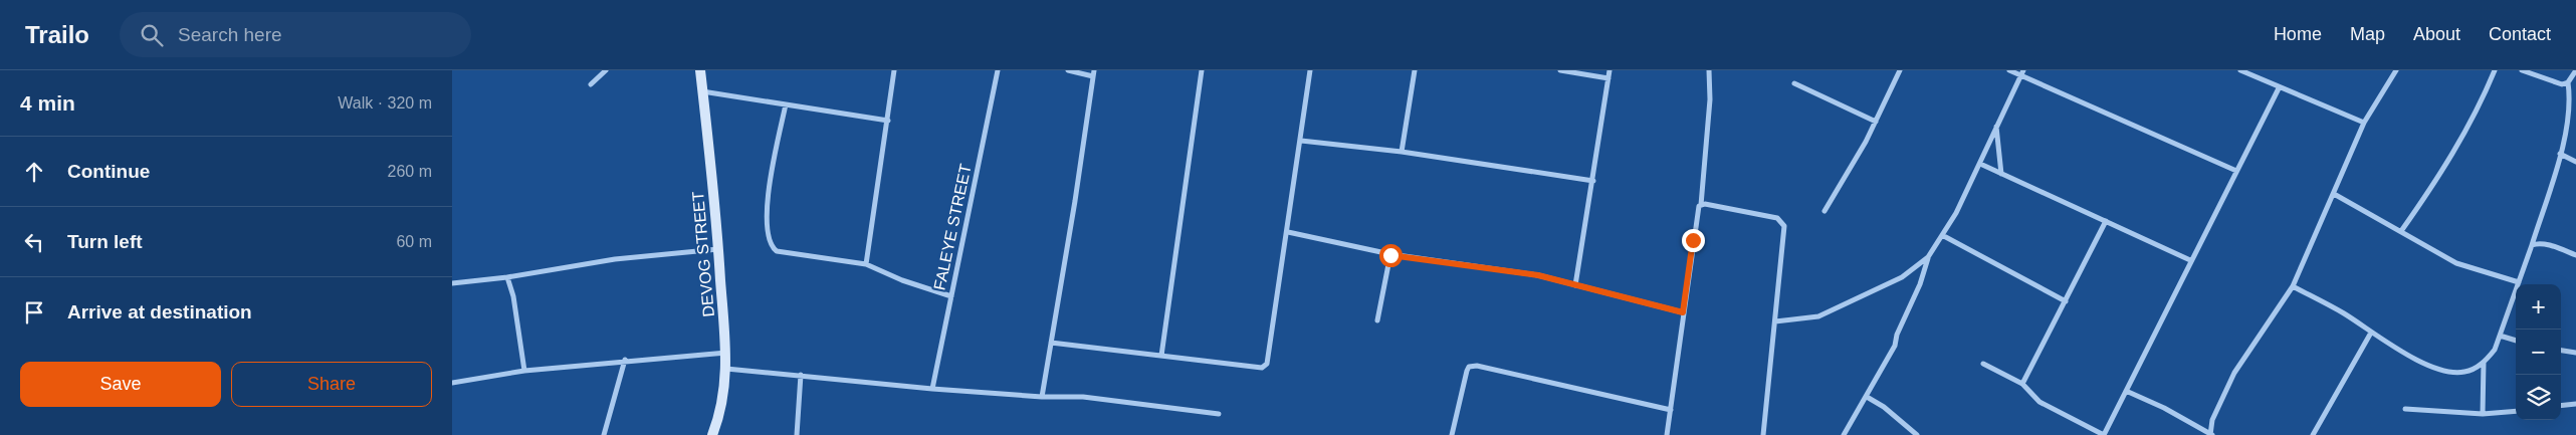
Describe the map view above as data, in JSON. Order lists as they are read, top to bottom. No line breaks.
{"streets":{"street":["FALEYE STREET","DEVOG STREET"]},"page":{"header":"Trailo","search":"Search here","nav":["Home","Map","About","Contact"],"heading":["4 min","Walk · 320 m"],"list":[["Continue","260 m"],["Turn left","60 m"],"Arrive at destination"],"map_buttons":["+","−"],"buttons":["Save","Share"]}}
